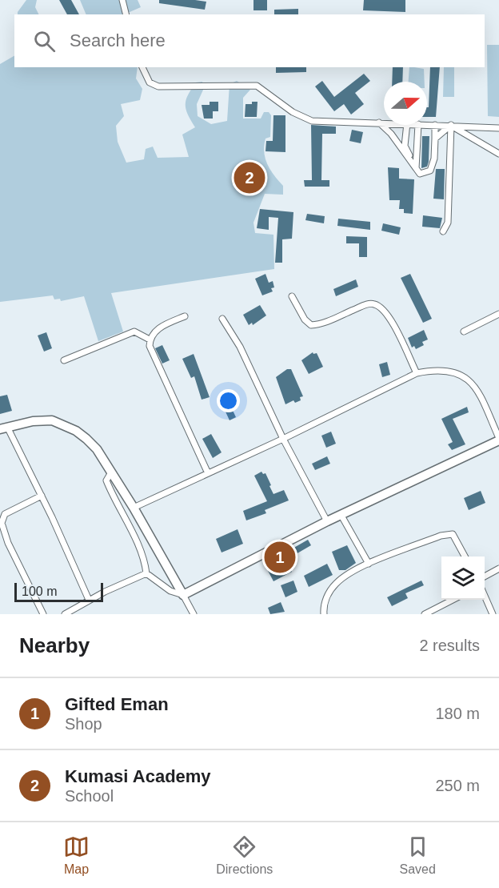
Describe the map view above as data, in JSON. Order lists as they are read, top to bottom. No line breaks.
{"scale_bar":"100 m","north":"right","page":{"search":"Search here","pins":["2","1"],"scale":"100 m","heading":["Nearby","2 results"],"list":[{"mark":"1","name":"Gifted Eman","note":"Shop","value":"180 m"},{"mark":"2","name":"Kumasi Academy","note":"School","value":"250 m"}],"nav":["Map","Directions","Saved"]}}
